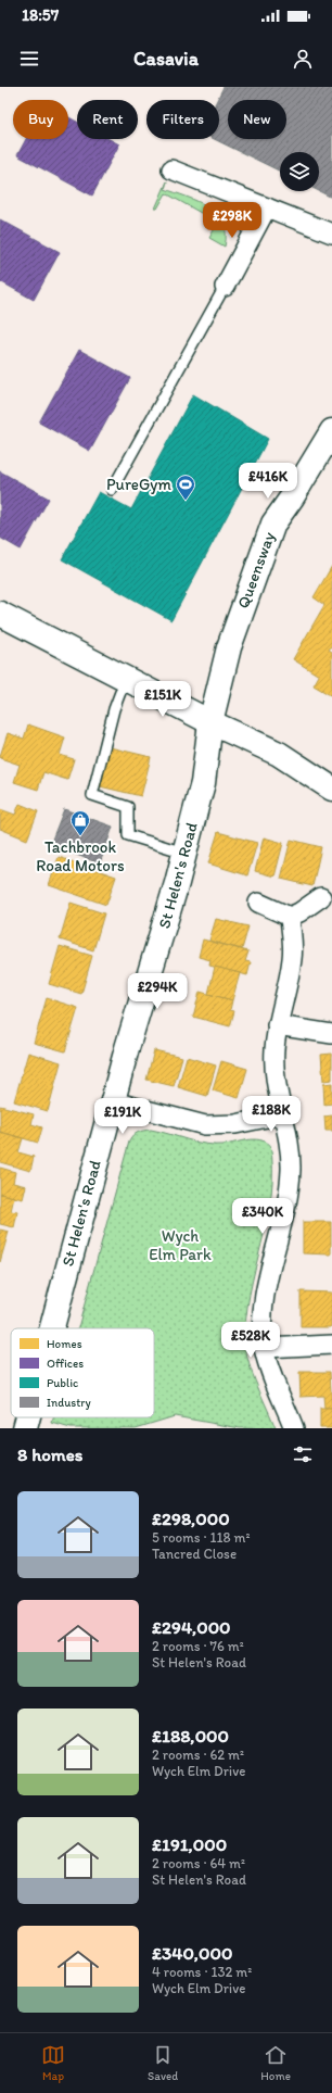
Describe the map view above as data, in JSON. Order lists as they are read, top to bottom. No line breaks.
{"streets":{"street":["Queensway","St Helen's Road"]},"crossings":[["Queensway","St Helen's Road"]],"parks":["Wych Elm Park"],"places":{"sports":["PureGym"],"shop":["Tachbrook Road Motors"]},"legend":["Homes","Offices","Public","Industry"],"page":{"status":"18:57","header":"Casavia","chip":["Buy","Rent","Filters","New"],"price":["£298K","£416K","£151K","£294K","£188K","£191K","£340K","£528K"],"heading":"8 homes","list":[{"name":"£298,000","note":"5 rooms · 118 m² · Tancred Close"},{"name":"£294,000","note":"2 rooms · 76 m² · St Helen's Road"},{"name":"£188,000","note":"2 rooms · 62 m² · Wych Elm Drive"},{"name":"£191,000","note":"2 rooms · 64 m² · St Helen's Road"},{"name":"£340,000","note":"4 rooms · 132 m² · Wych Elm Drive"}],"tabs":["Map","Saved","Home"]}}
